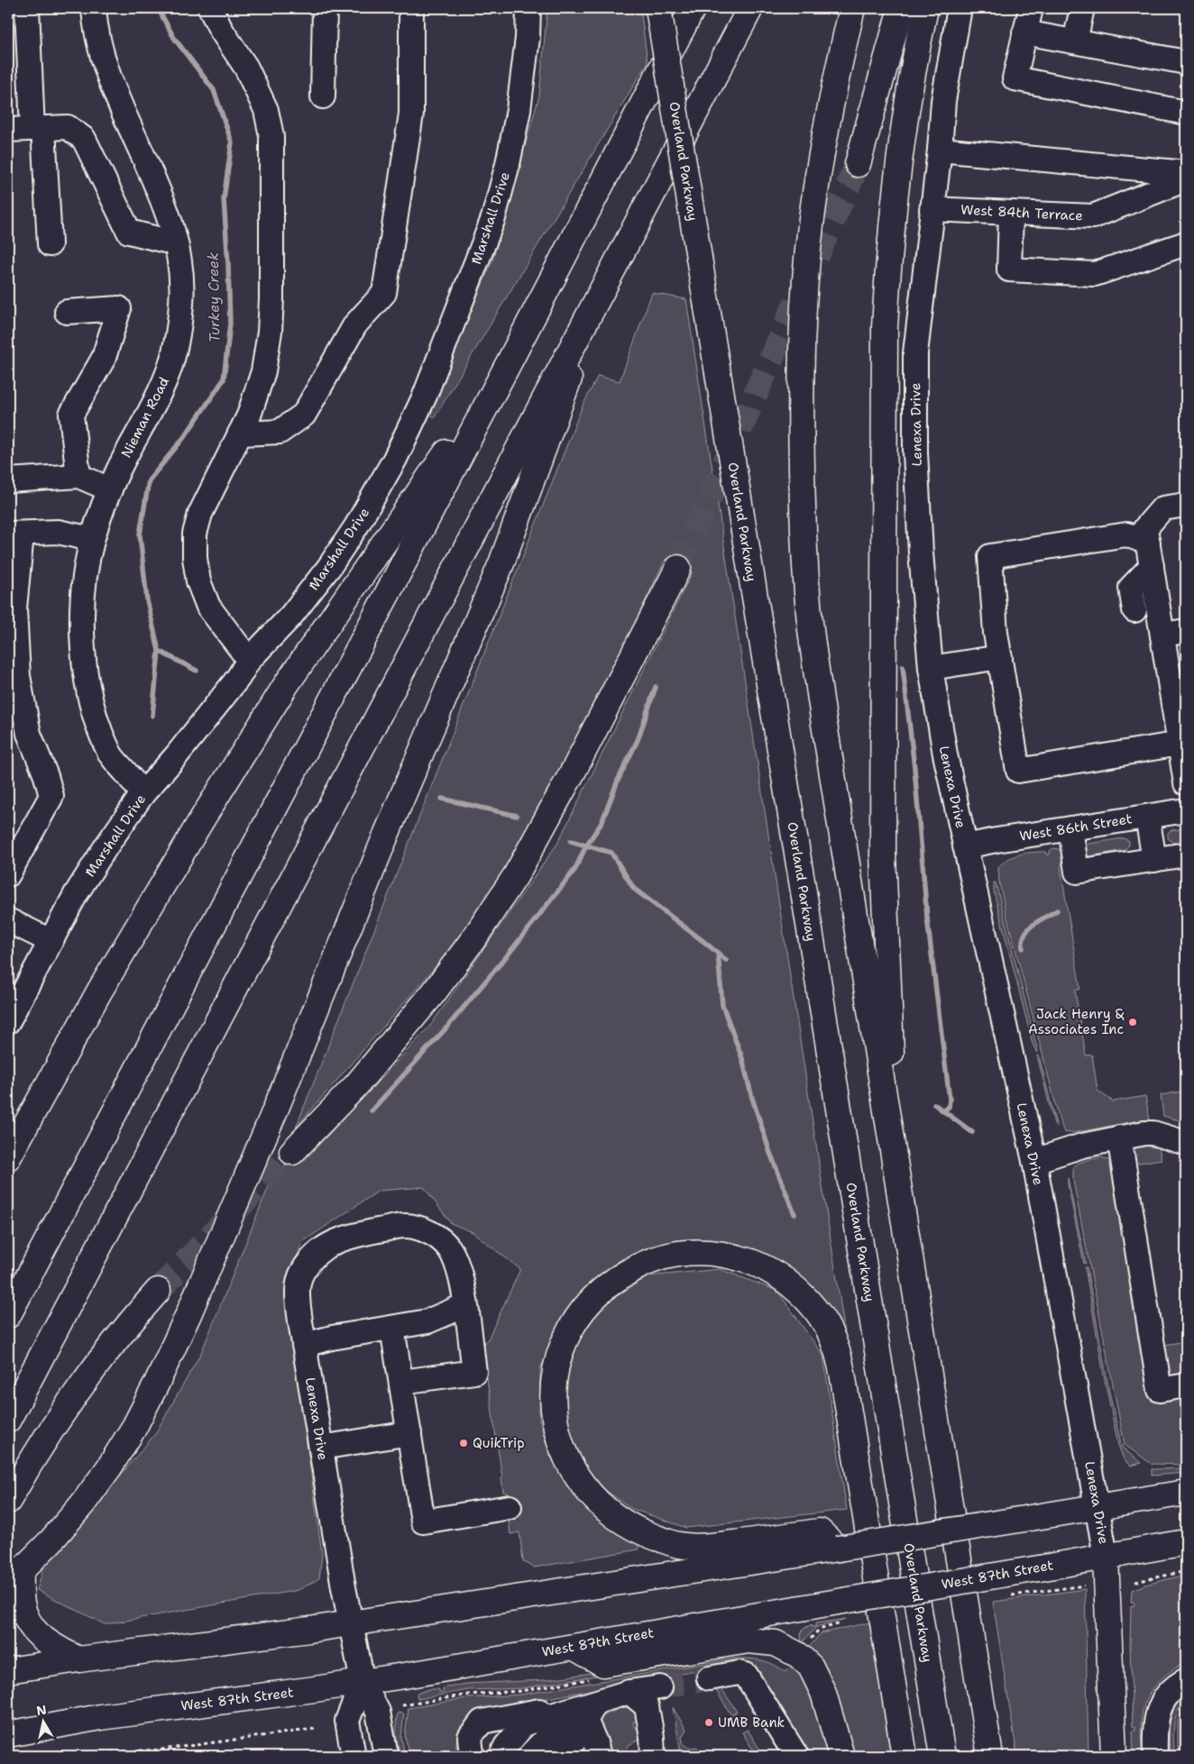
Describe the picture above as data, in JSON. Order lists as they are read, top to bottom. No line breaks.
{"streets":{"main road":["Overland Parkway","West 87th Street"],"street":["West 84th Terrace","Marshall Drive","Nieman Road","Lenexa Drive","West 86th Street"]},"crossings":[["West 84th Terrace","Lenexa Drive"],["Marshall Drive","Nieman Road"],["Lenexa Drive","West 86th Street"],["Lenexa Drive","West 87th Street"]],"water":["Turkey Creek"],"places":["Jack Henry & Associates Inc","QuikTrip","UMB Bank"],"north":"top"}
